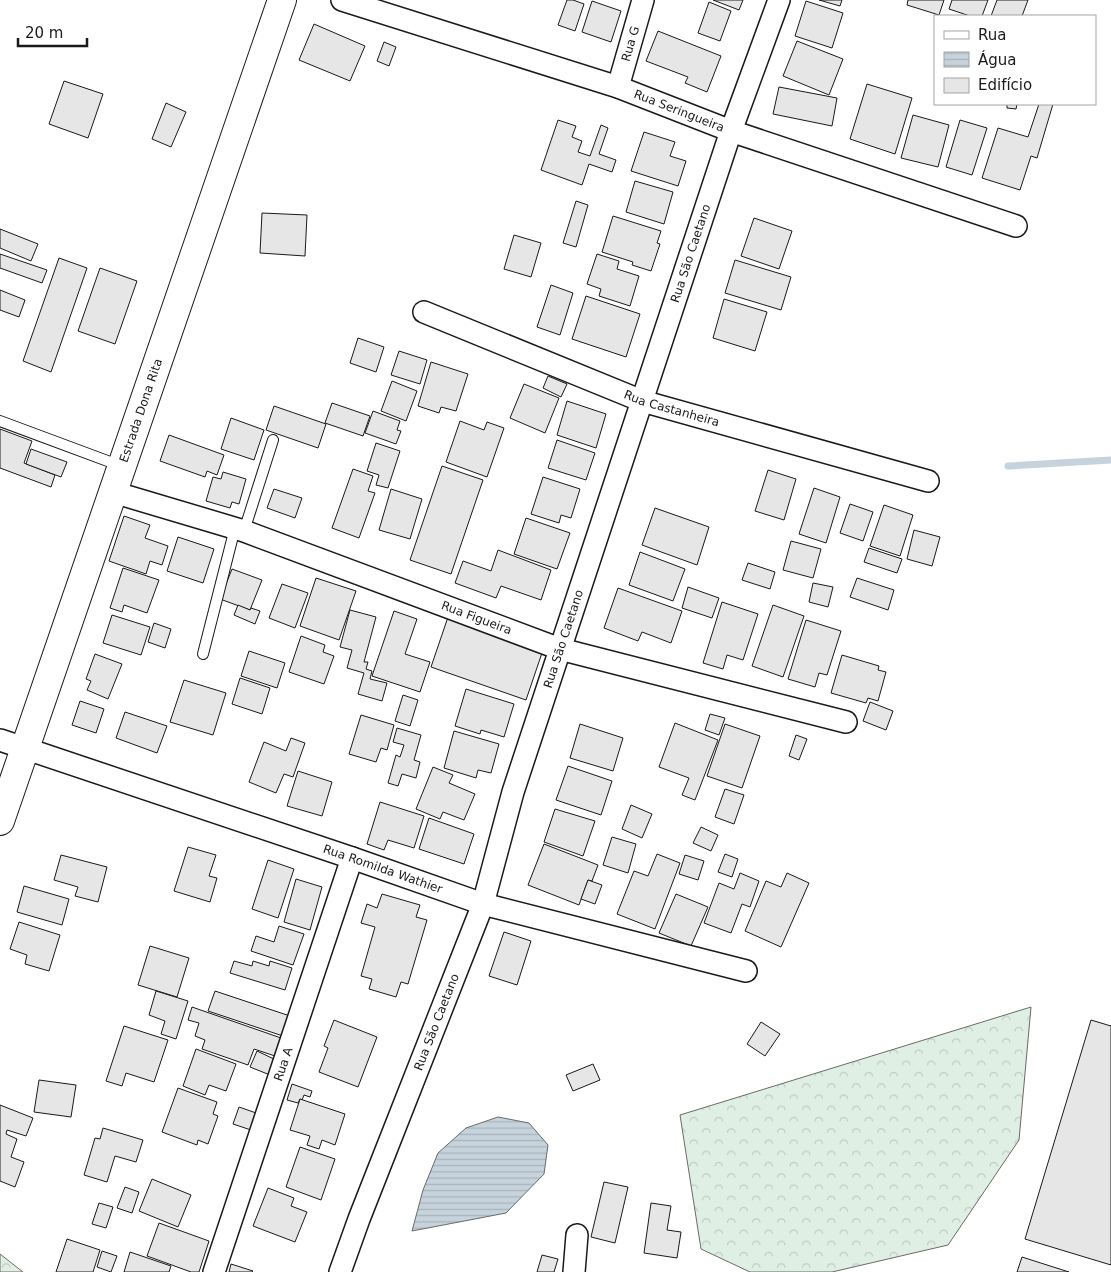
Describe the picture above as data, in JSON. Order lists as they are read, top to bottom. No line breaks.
{"streets":{"street":["Rua G","Rua Seringueira","Rua São Caetano","Rua Castanheira","Estrada Dona Rita","Rua Figueira","Rua Romilda Wathier","Rua A"]},"crossings":[["Rua G","Rua Seringueira"],["Rua Seringueira","Rua São Caetano"],["Rua São Caetano","Rua Castanheira"],["Rua São Caetano","Rua Figueira"],["Rua São Caetano","Rua Romilda Wathier"],["Estrada Dona Rita","Rua Figueira"],["Estrada Dona Rita","Rua Romilda Wathier"],["Rua Romilda Wathier","Rua A"]],"legend":["Rua","Água","Edifício"],"scale_bar":"20 m"}
